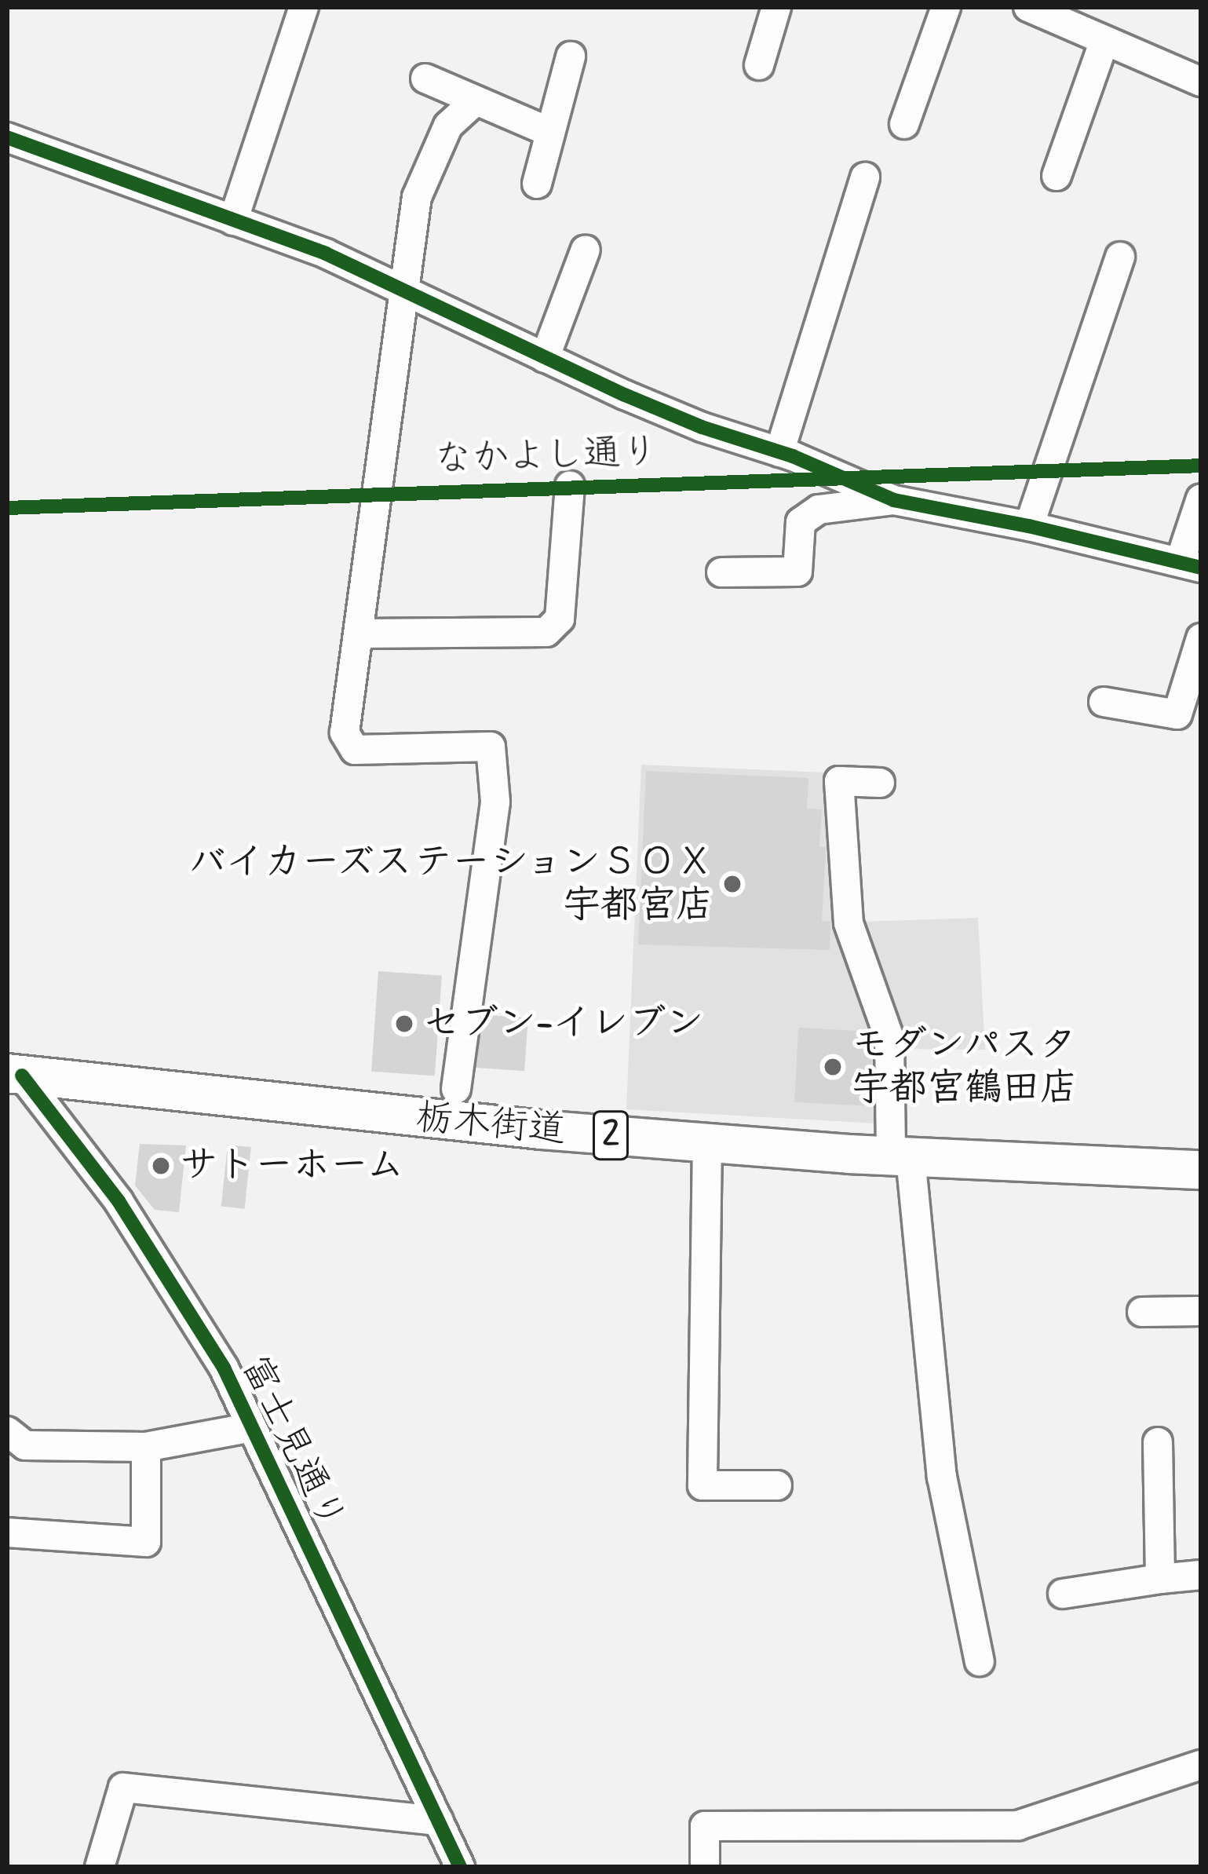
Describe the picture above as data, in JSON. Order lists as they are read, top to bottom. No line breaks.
{"streets":{"main road":["栃木街道","2"],"street":["富士見通り"],"cycle path":["なかよし通り"]},"crossings":[["栃木街道","富士見通り"]],"places":["バイカーズステーションＳＯＸ 宇都宮店","セブン-イレブン","モダンパスタ 宇都宮鶴田店","サトーホーム"]}
